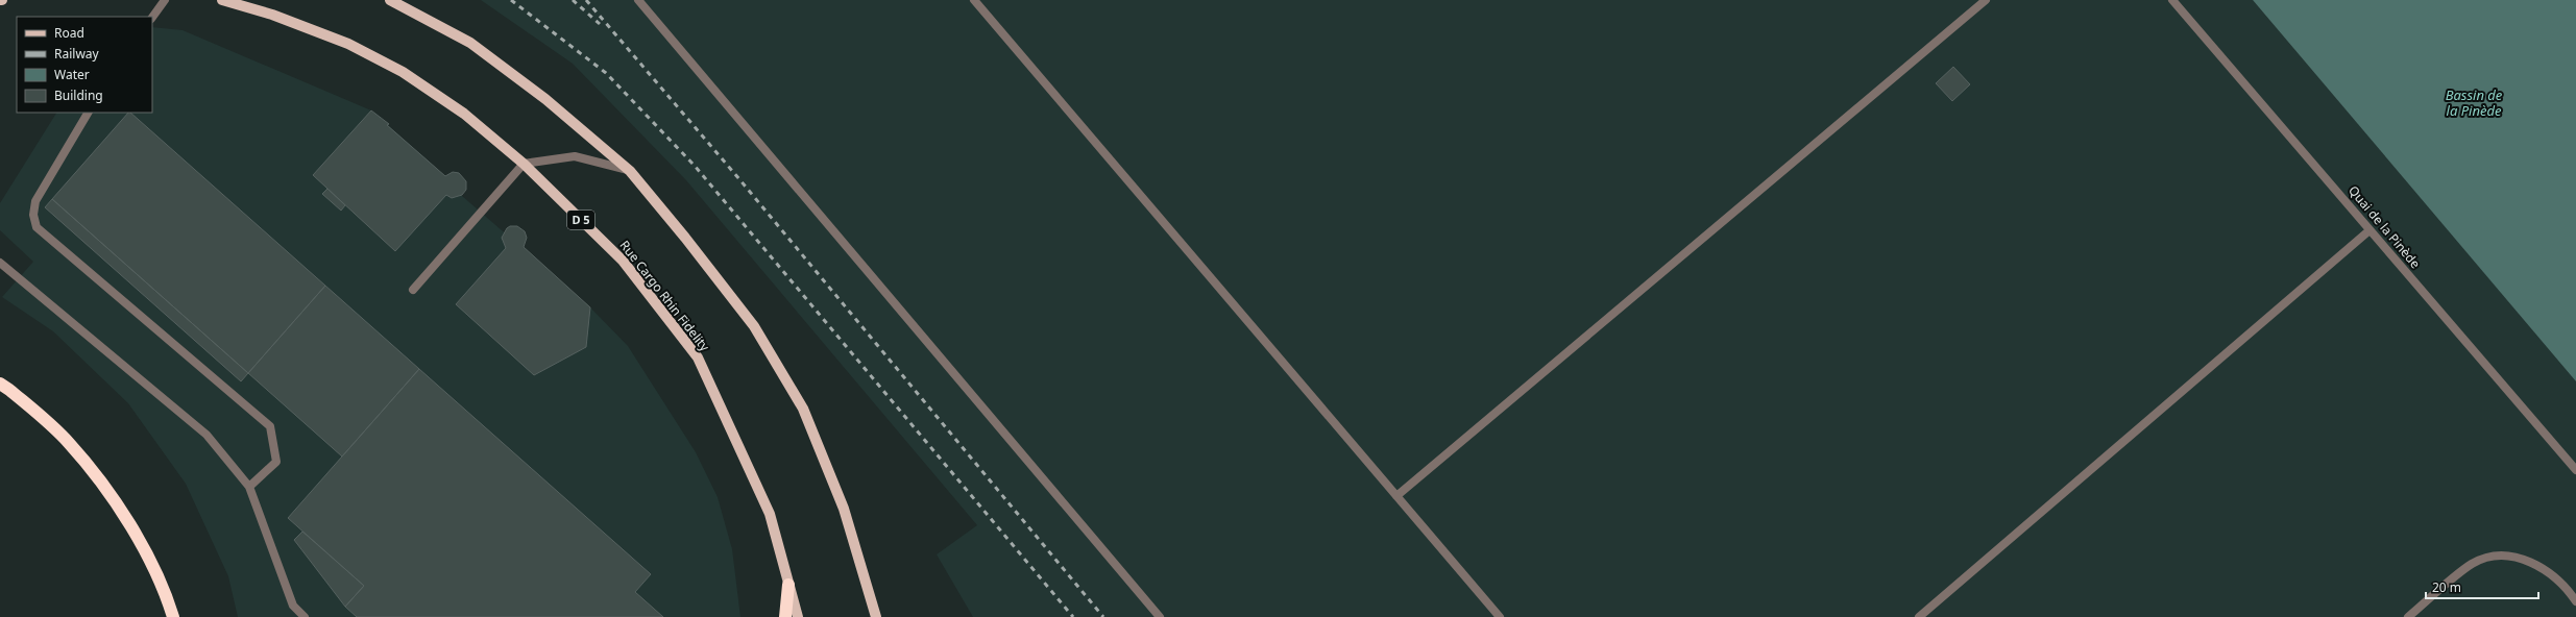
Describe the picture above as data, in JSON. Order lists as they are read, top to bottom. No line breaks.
{"streets":{"main road":["D 5","Rue Cargo Rhin Fidelity"],"lane":["Quai de la Pinède"]},"crossings":[["D 5","Rue Cargo Rhin Fidelity"]],"water":["Bassin de la Pinède"],"legend":["Road","Railway","Water","Building"],"scale_bar":"20 m"}
